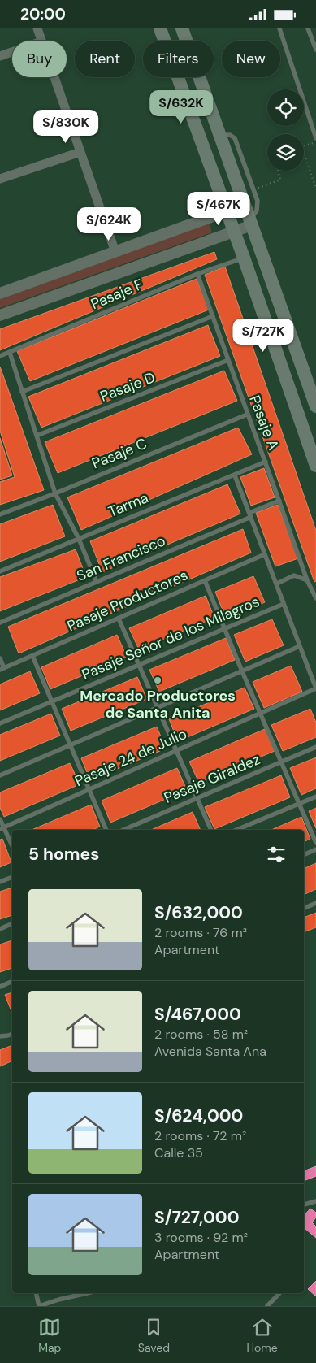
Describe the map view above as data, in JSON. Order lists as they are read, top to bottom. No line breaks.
{"streets":{"lane":["Pasaje F","Pasaje D","Pasaje A","Pasaje C","Tarma","San Francisco","Pasaje Productores","Pasaje Señor de los Milagros","Pasaje 24 de Julio","Pasaje Giraldez"]},"crossings":[["Pasaje F","Pasaje A"],["Pasaje D","Pasaje A"],["Pasaje A","Pasaje C"],["Pasaje A","Tarma"],["Pasaje A","San Francisco"]],"places":["Mercado Productores de Santa Anita"],"page":{"status":"20:00","chip":["Buy","Rent","Filters","New"],"price":["S/632K","S/830K","S/467K","S/624K","S/727K"],"heading":"5 homes","list":[{"name":"S/632,000","note":"2 rooms · 76 m² · Apartment"},{"name":"S/467,000","note":"2 rooms · 58 m² · Avenida Santa Ana"},{"name":"S/624,000","note":"2 rooms · 72 m² · Calle 35"},{"name":"S/727,000","note":"3 rooms · 92 m² · Apartment"}],"tabs":["Map","Saved","Home"]}}
